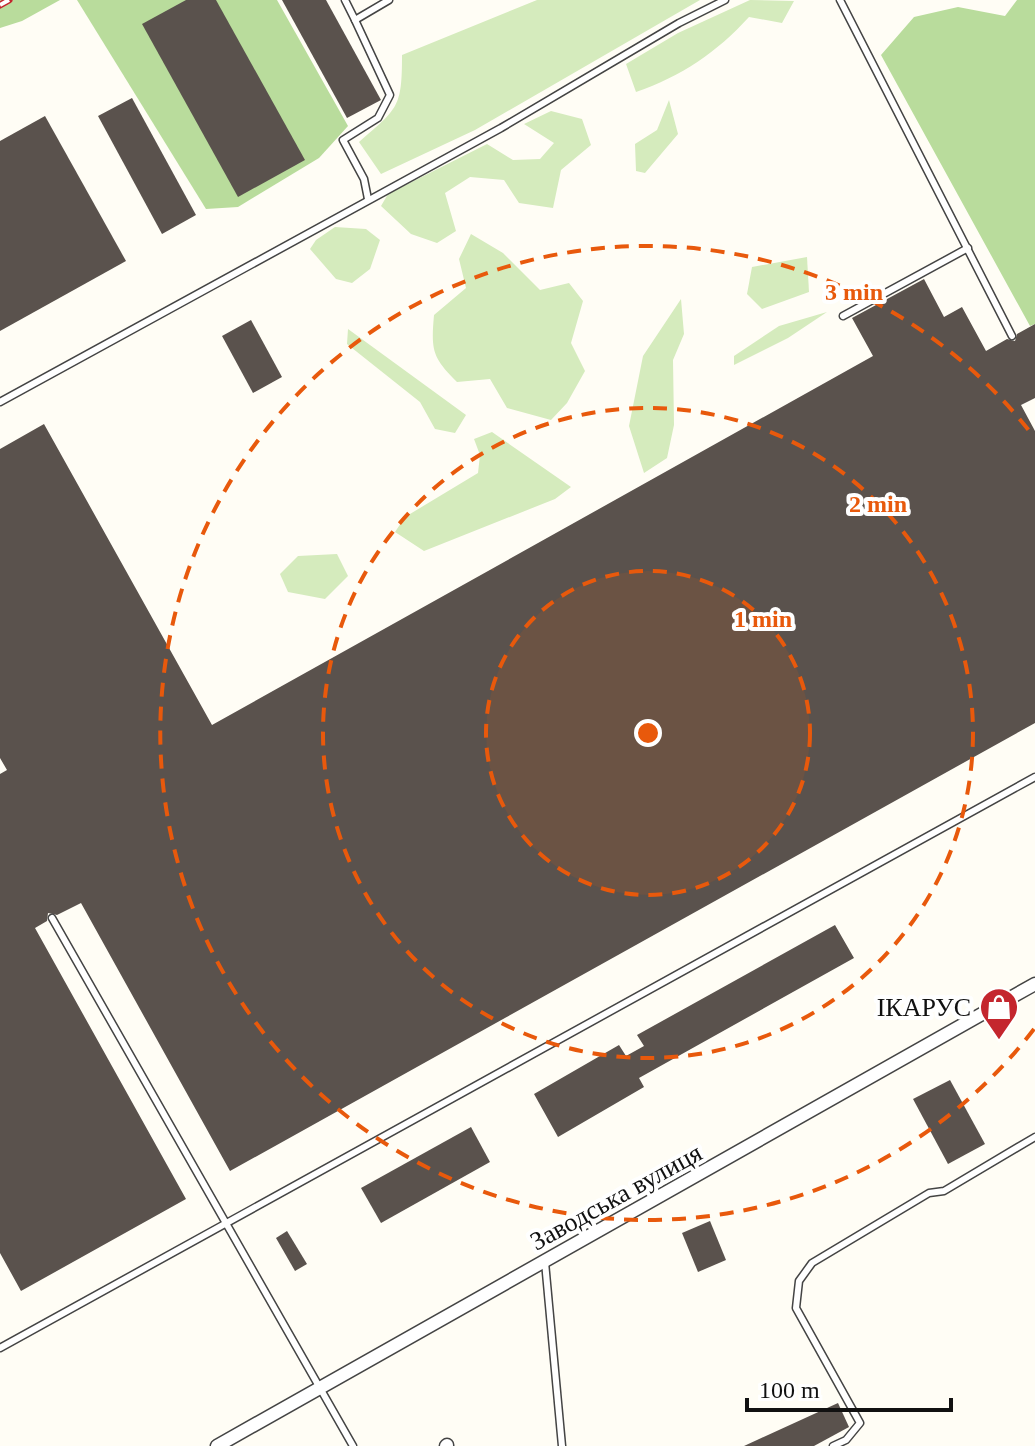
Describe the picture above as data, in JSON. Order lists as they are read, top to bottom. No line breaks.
{"streets":{"street":["Заводська вулиця"]},"places":{"shop":["ІКАРУС"]},"scale_bar":"100 m","rings":["3 min","2 min","1 min"]}
